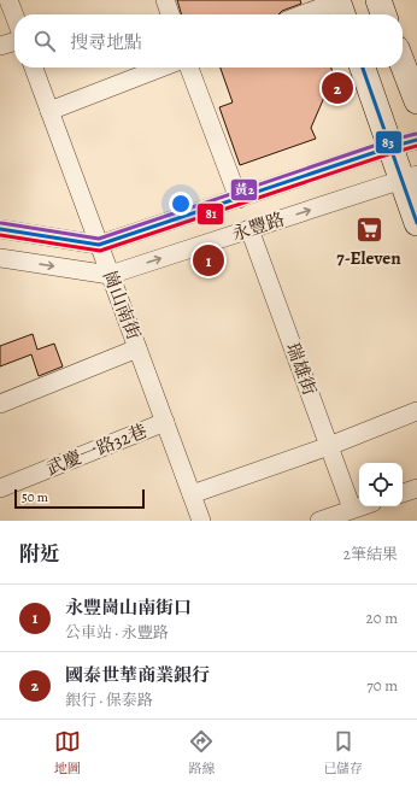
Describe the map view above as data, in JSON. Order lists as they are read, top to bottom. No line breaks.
{"streets":{"street":["永豐路","崗山南街","瑞雄街","武慶一路32巷"]},"crossings":[["永豐路","崗山南街"],["永豐路","瑞雄街"],["崗山南街","武慶一路32巷"]],"places":{"supermarket":["7-Eleven"]},"lines":["transit line 83","transit line 黃2","transit line 81"],"scale_bar":"50 m","page":{"search":"搜尋地點","pins":["2","1"],"scale":"50 m","heading":["附近","2筆結果"],"list":[{"mark":"1","name":"永豐崗山南街口","note":"公車站 · 永豐路","value":"20 m"},{"mark":"2","name":"國泰世華商業銀行","note":"銀行 · 保泰路","value":"70 m"}],"nav":["地圖","路線","已儲存"]}}
